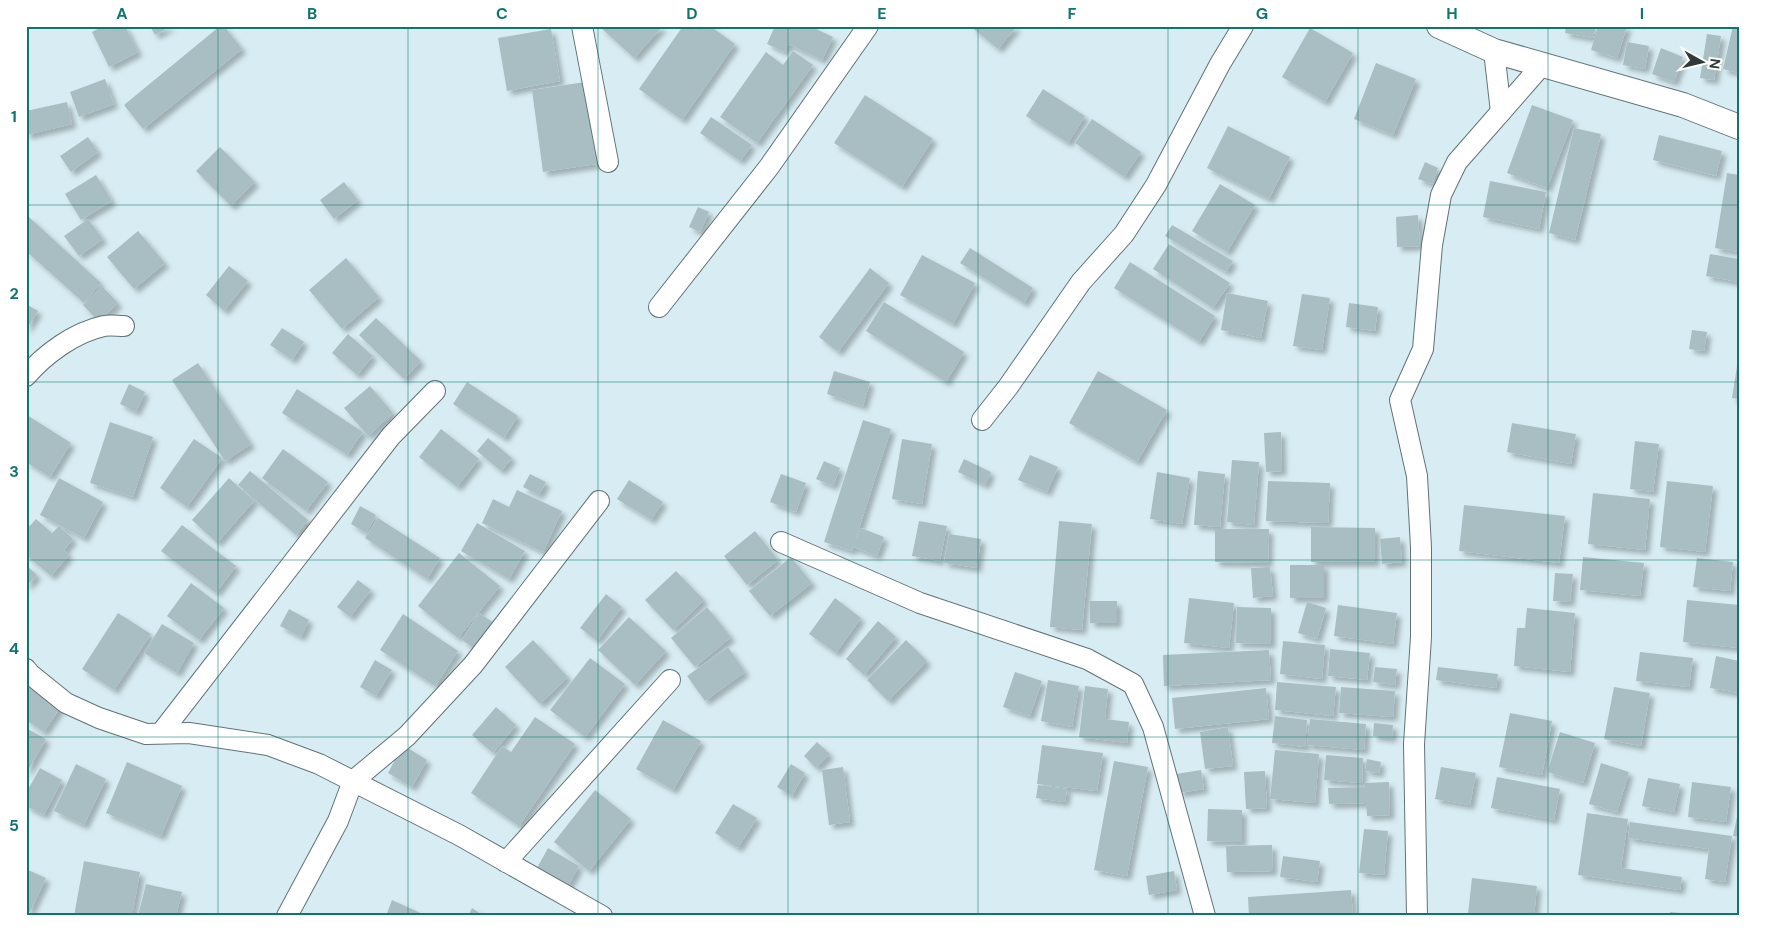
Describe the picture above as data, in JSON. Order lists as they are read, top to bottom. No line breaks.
{"north":"right","grid":{"columns":["A","B","C","D","E","F","G","H","I"],"rows":["1","2","3","4","5"]}}
